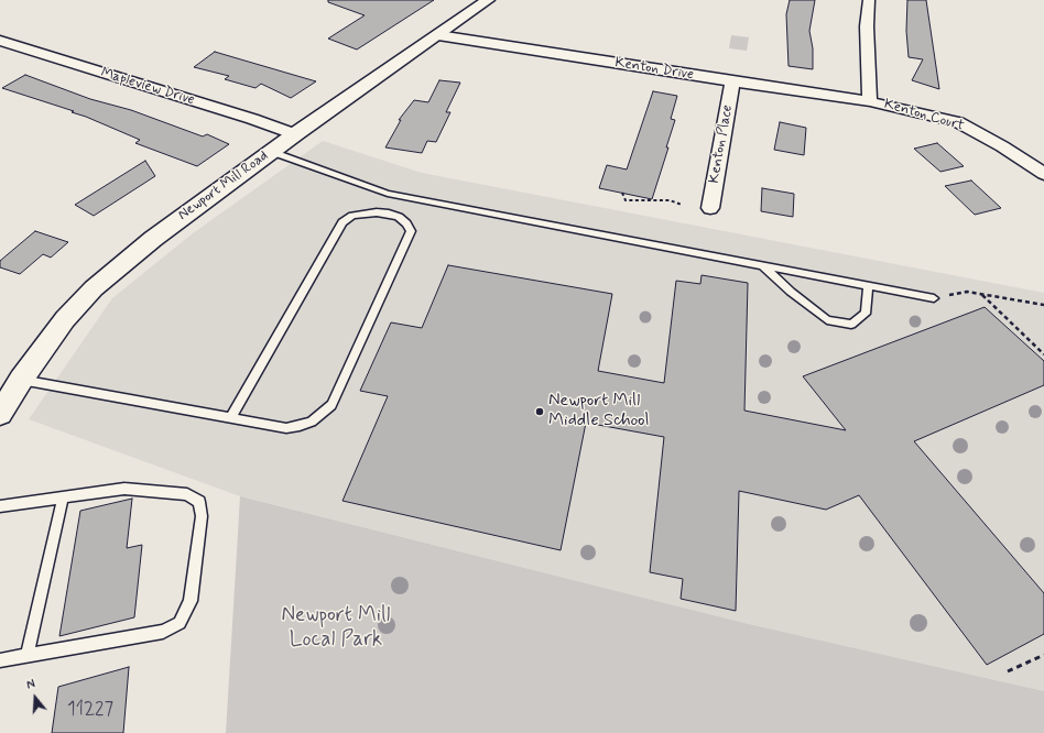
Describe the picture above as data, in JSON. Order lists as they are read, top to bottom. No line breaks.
{"streets":{"street":["Kenton Drive","Mapleview Drive","Kenton Court","Kenton Place","Newport Mill Road"]},"crossings":[["Kenton Drive","Kenton Court"],["Kenton Drive","Kenton Place"],["Kenton Drive","Newport Mill Road"],["Mapleview Drive","Newport Mill Road"]],"parks":["Newport Mill Local Park"],"places":["Newport Mill Middle School"],"house_numbers":["11227"],"north":"top"}
